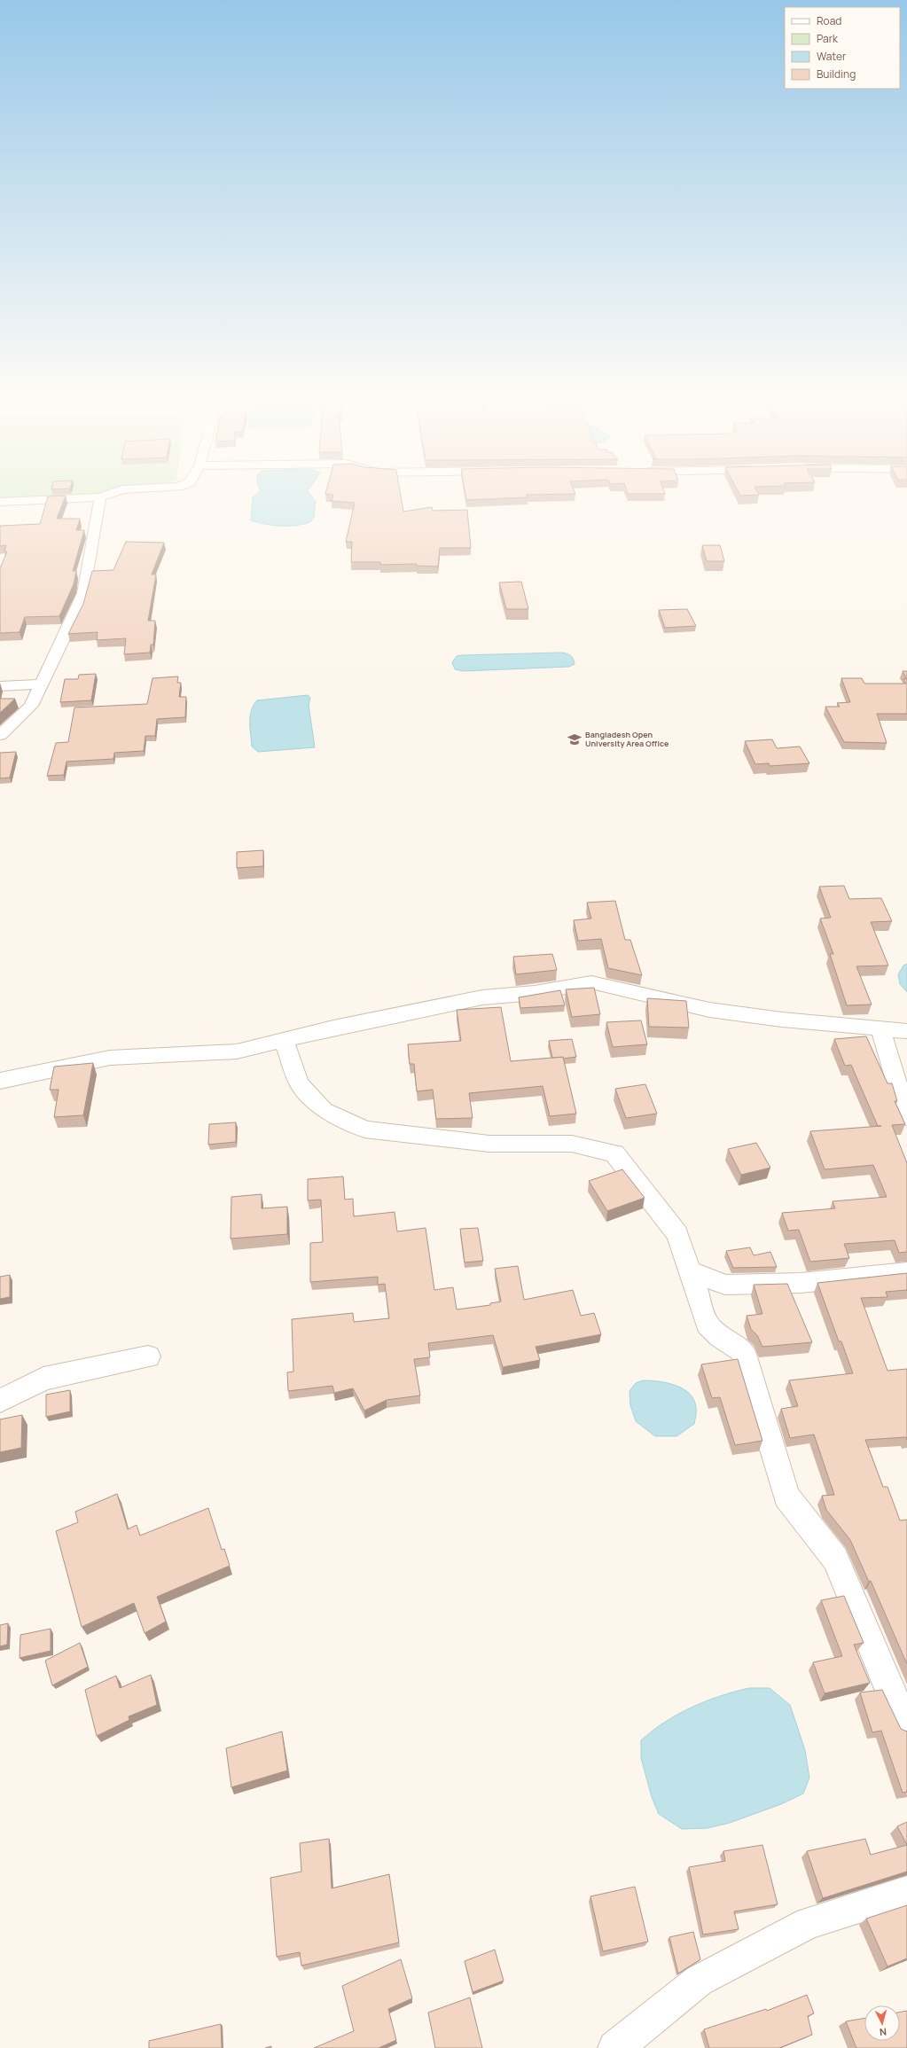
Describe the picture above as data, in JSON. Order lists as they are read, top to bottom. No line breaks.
{"places":{"school or university":["Bangladesh Open University Area Office"]},"legend":["Road","Park","Water","Building"],"north":"bottom"}
